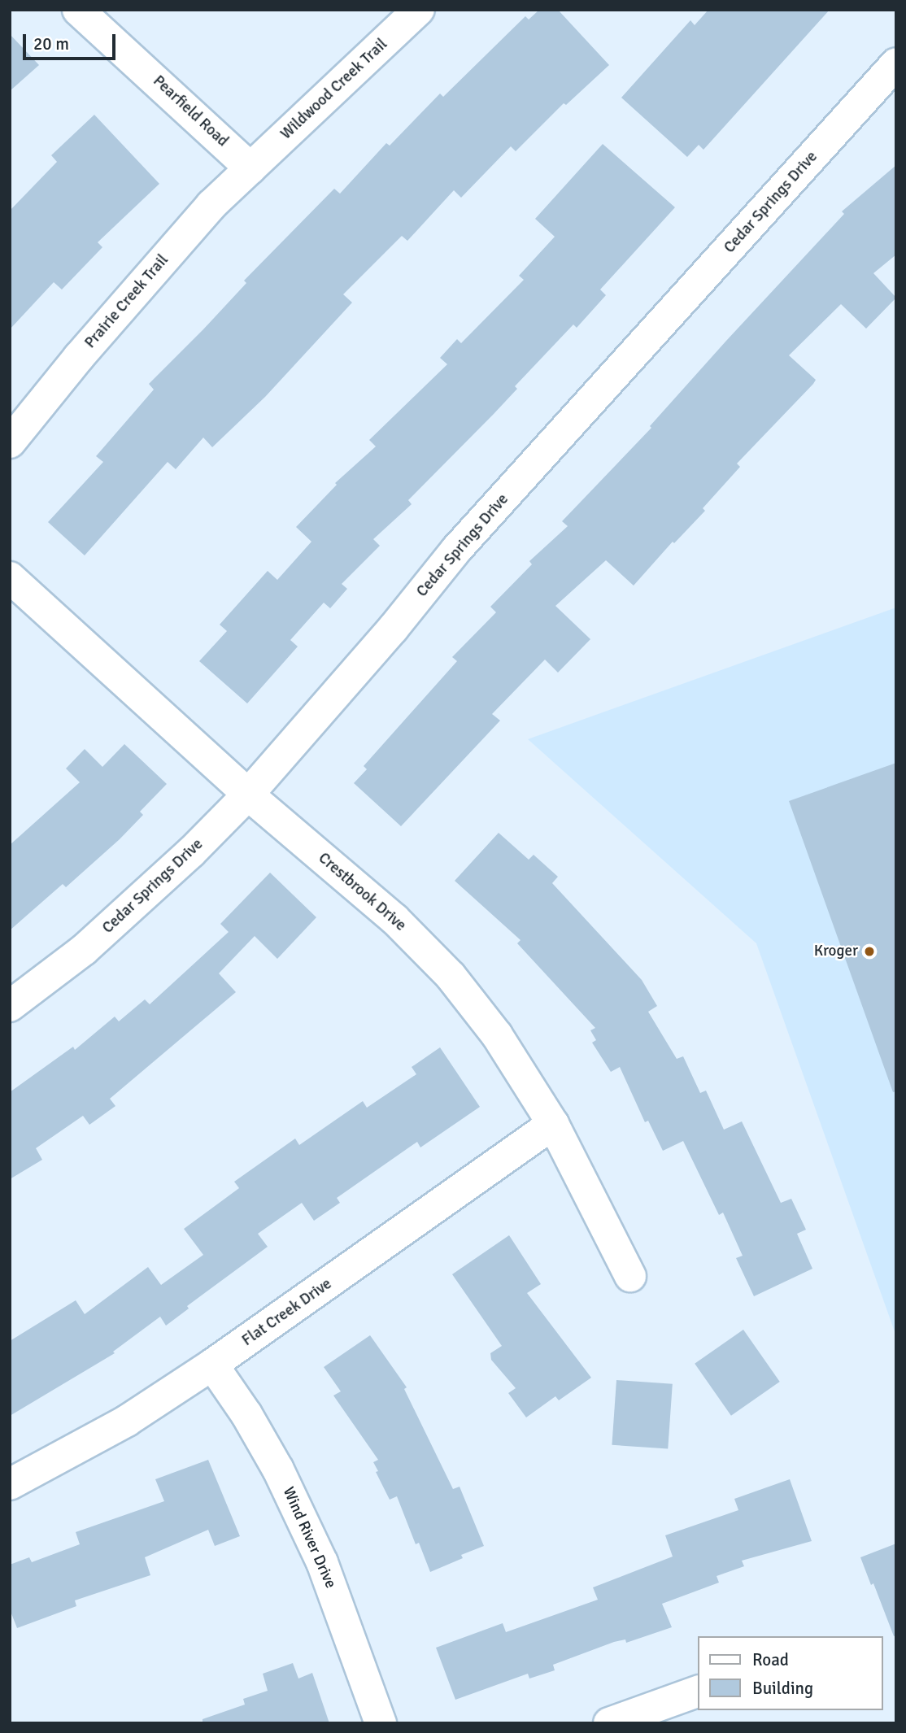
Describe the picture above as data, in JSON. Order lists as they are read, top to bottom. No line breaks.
{"streets":{"street":["Wildwood Creek Trail","Pearfield Road","Cedar Springs Drive","Prairie Creek Trail","Crestbrook Drive","Flat Creek Drive","Wind River Drive"]},"crossings":[["Wildwood Creek Trail","Pearfield Road"],["Wildwood Creek Trail","Prairie Creek Trail"],["Pearfield Road","Prairie Creek Trail"],["Cedar Springs Drive","Crestbrook Drive"],["Crestbrook Drive","Flat Creek Drive"],["Flat Creek Drive","Wind River Drive"]],"places":["Kroger"],"legend":["Road","Building"],"scale_bar":"20 m"}
